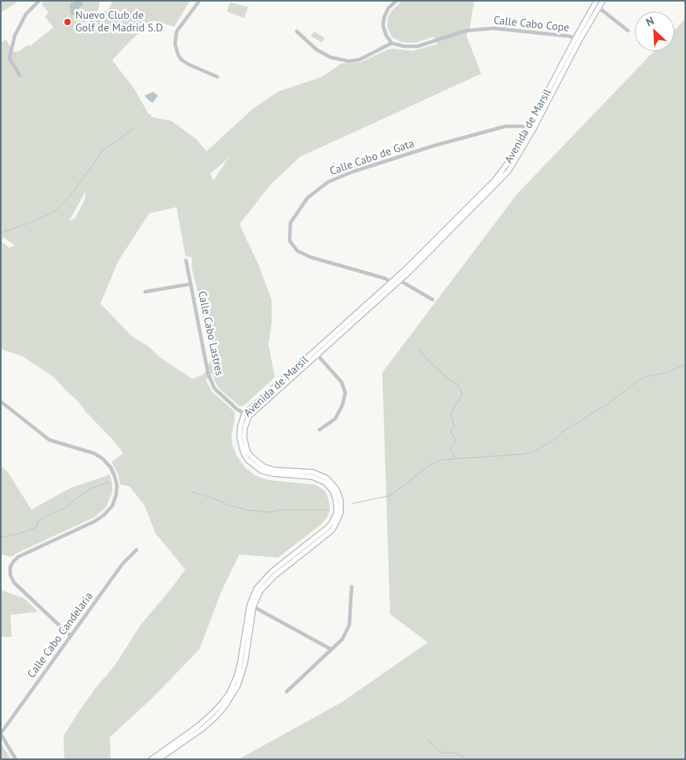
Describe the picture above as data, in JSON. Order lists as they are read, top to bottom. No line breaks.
{"streets":{"street":["Calle Cabo Cope","Avenida de Marsil","Calle Cabo de Gata","Calle Cabo Lastres","Calle Cabo Candelaria"]},"crossings":[["Calle Cabo Cope","Avenida de Marsil"],["Avenida de Marsil","Calle Cabo de Gata"],["Avenida de Marsil","Calle Cabo Lastres"]],"places":["Nuevo Club de Golf de Madrid S.D"],"north":"top left"}
